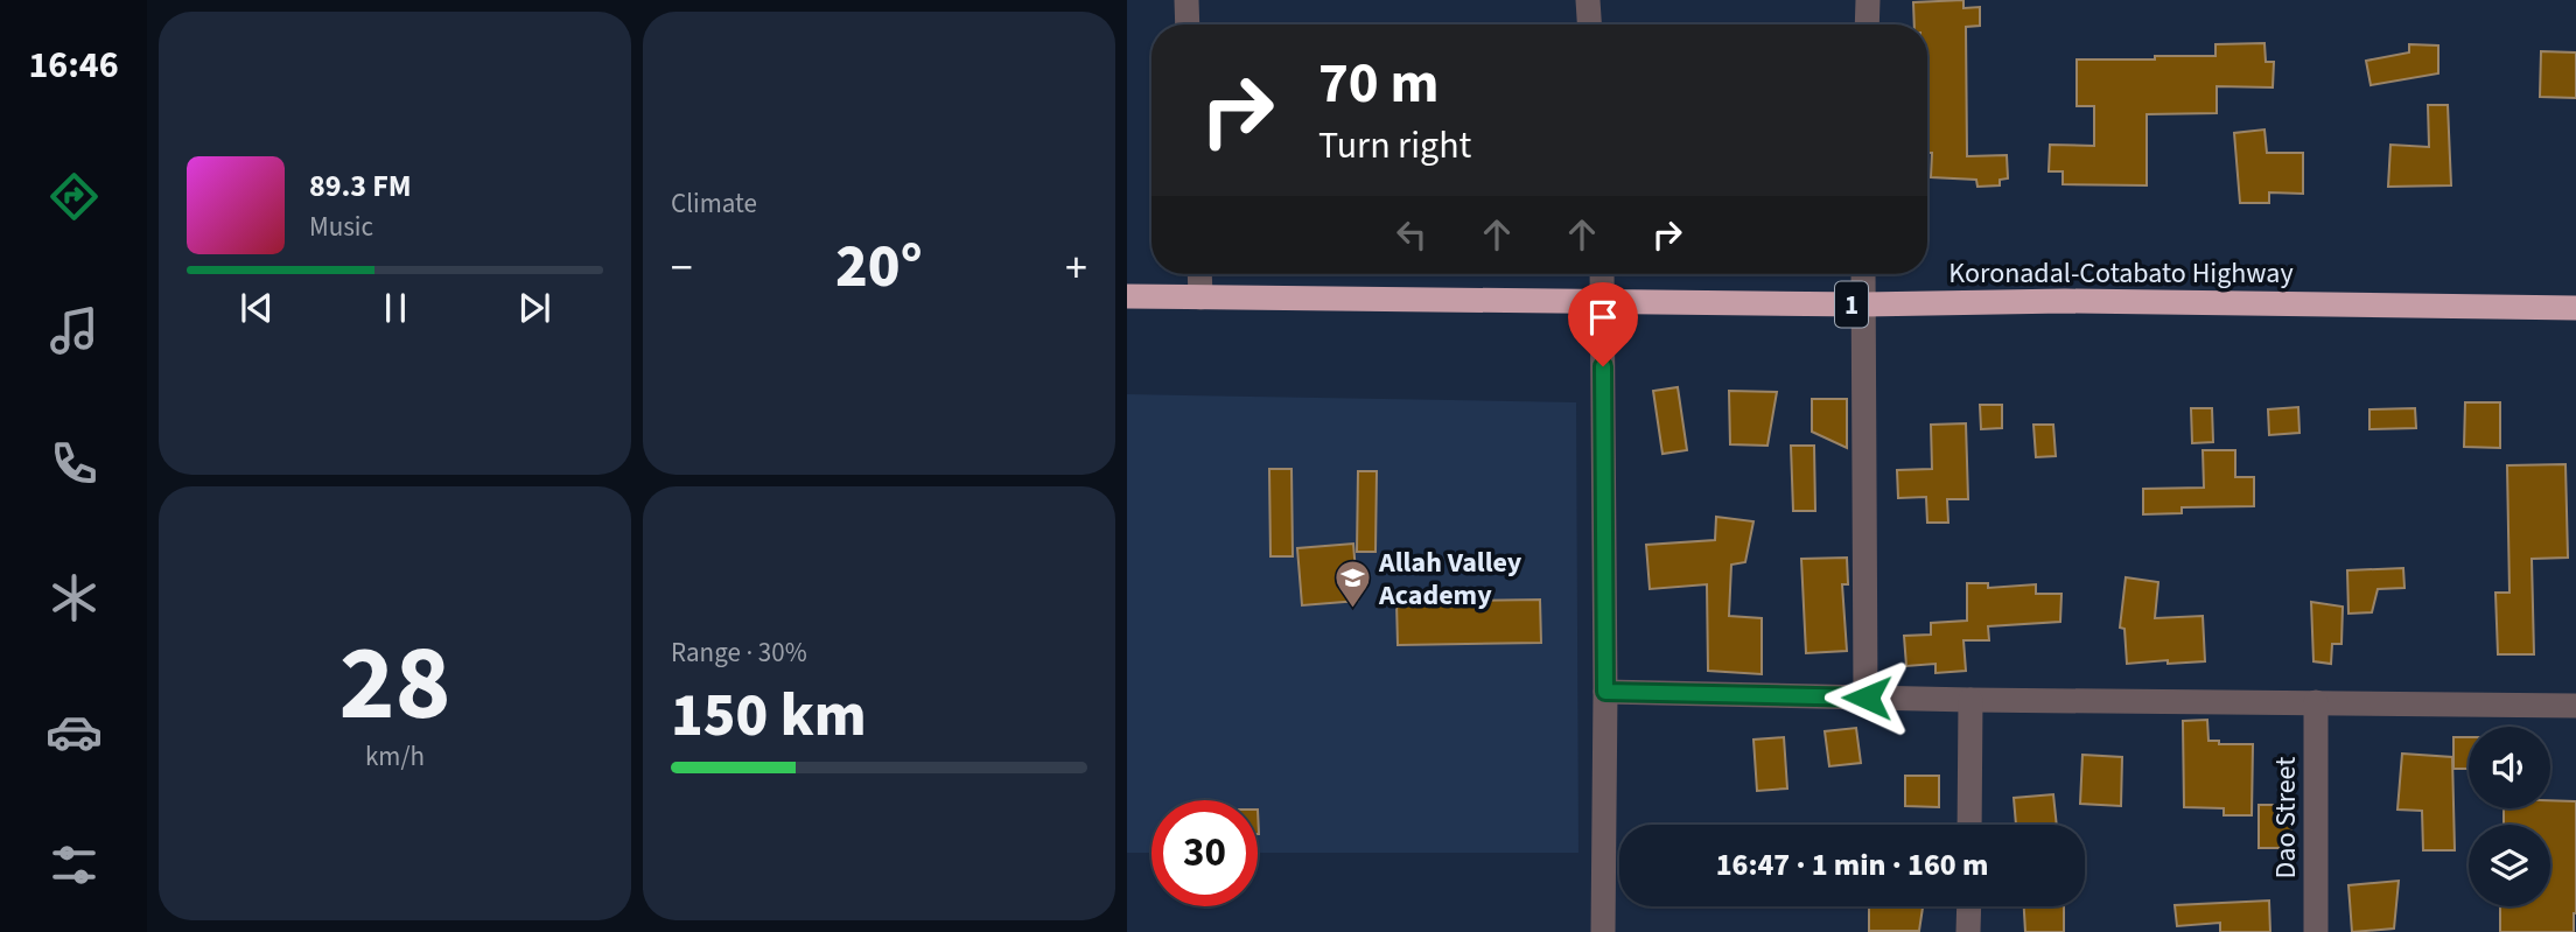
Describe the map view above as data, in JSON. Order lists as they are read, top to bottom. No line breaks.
{"streets":{"highway":["Koronadal-Cotabato Highway","1"],"street":["Dao Street"]},"places":{"school or university":["Allah Valley Academy"]},"page":{"tabs":"16:46","tile":["Climate",["28","km/h"],["Range · 30%","150 km"]],"turn":["70 m","Turn right"],"song":["89.3 FM","Music"],"heat":["−","20°","+"],"limit":"30","trip":"16:47 · 1 min · 160 m"}}
